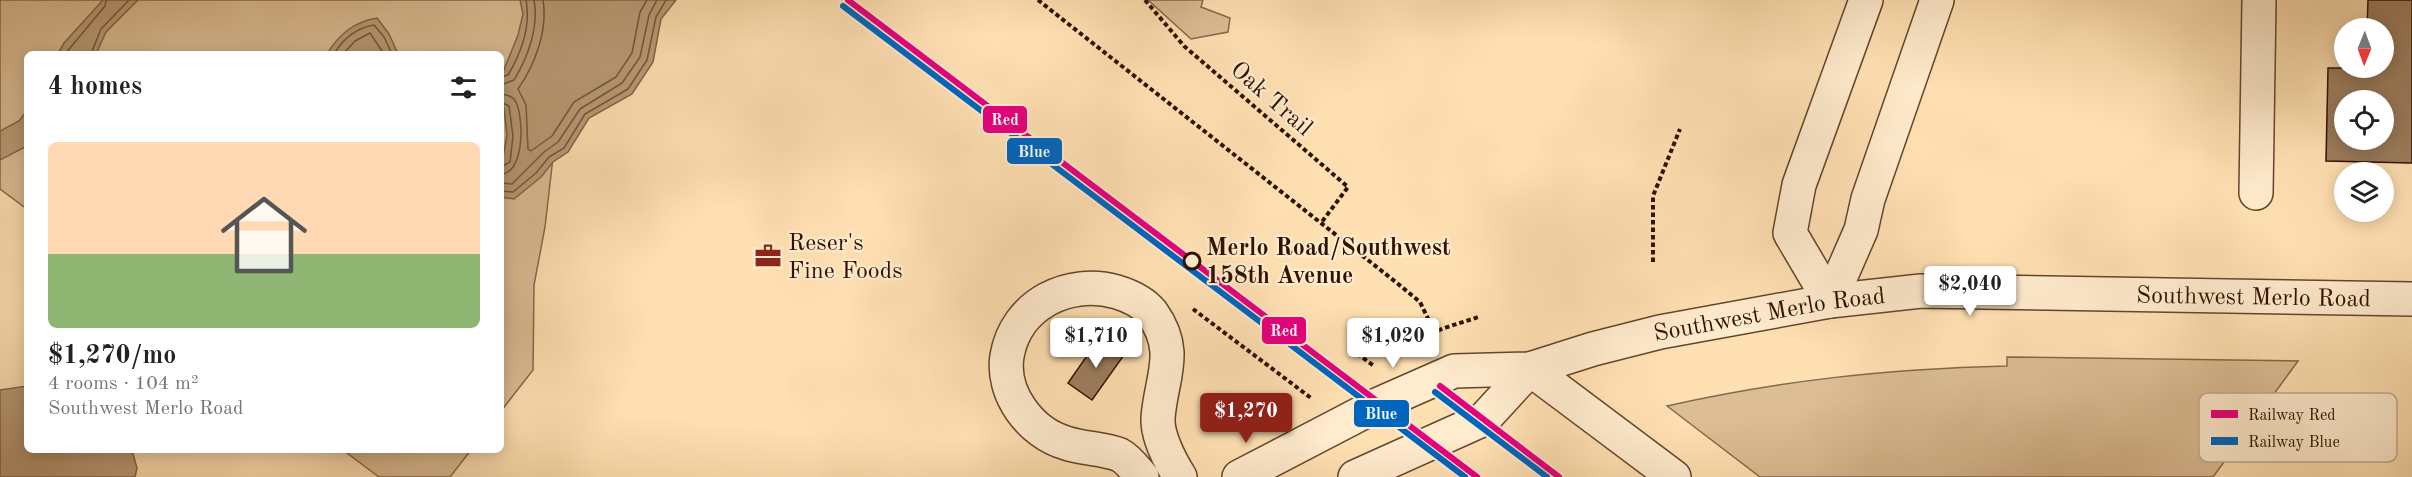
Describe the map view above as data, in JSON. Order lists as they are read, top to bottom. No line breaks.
{"streets":{"street":["Southwest Merlo Road"],"path":["Oak Trail"]},"places":{"office":["Reser's Fine Foods"],"other":["Merlo Road/Southwest 158th Avenue"]},"lines":["rail line Red","rail line Blue"],"legend":["Railway Red","Railway Blue"],"north":"bottom","page":{"heading":"4 homes","list":[{"name":"$1,270/mo","note":"4 rooms · 104 m² · Southwest Merlo Road"}],"price":["$2,040","$1,710","$1,020","$1,270"]}}
